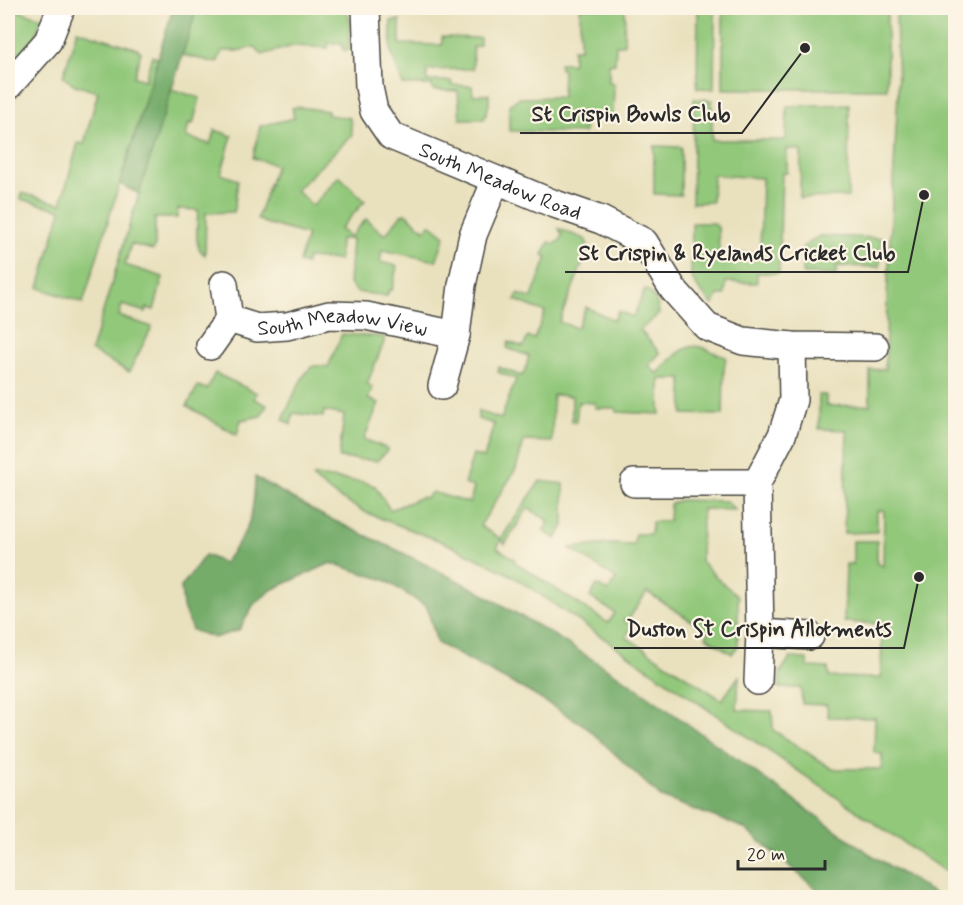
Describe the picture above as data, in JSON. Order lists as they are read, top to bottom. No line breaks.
{"streets":{"street":["South Meadow Road","South Meadow View"]},"crossings":[["South Meadow Road","South Meadow View"]],"places":["St Crispin Bowls Club","St Crispin & Ryelands Cricket Club","Duston St Crispin Allotments"],"scale_bar":"20 m"}
